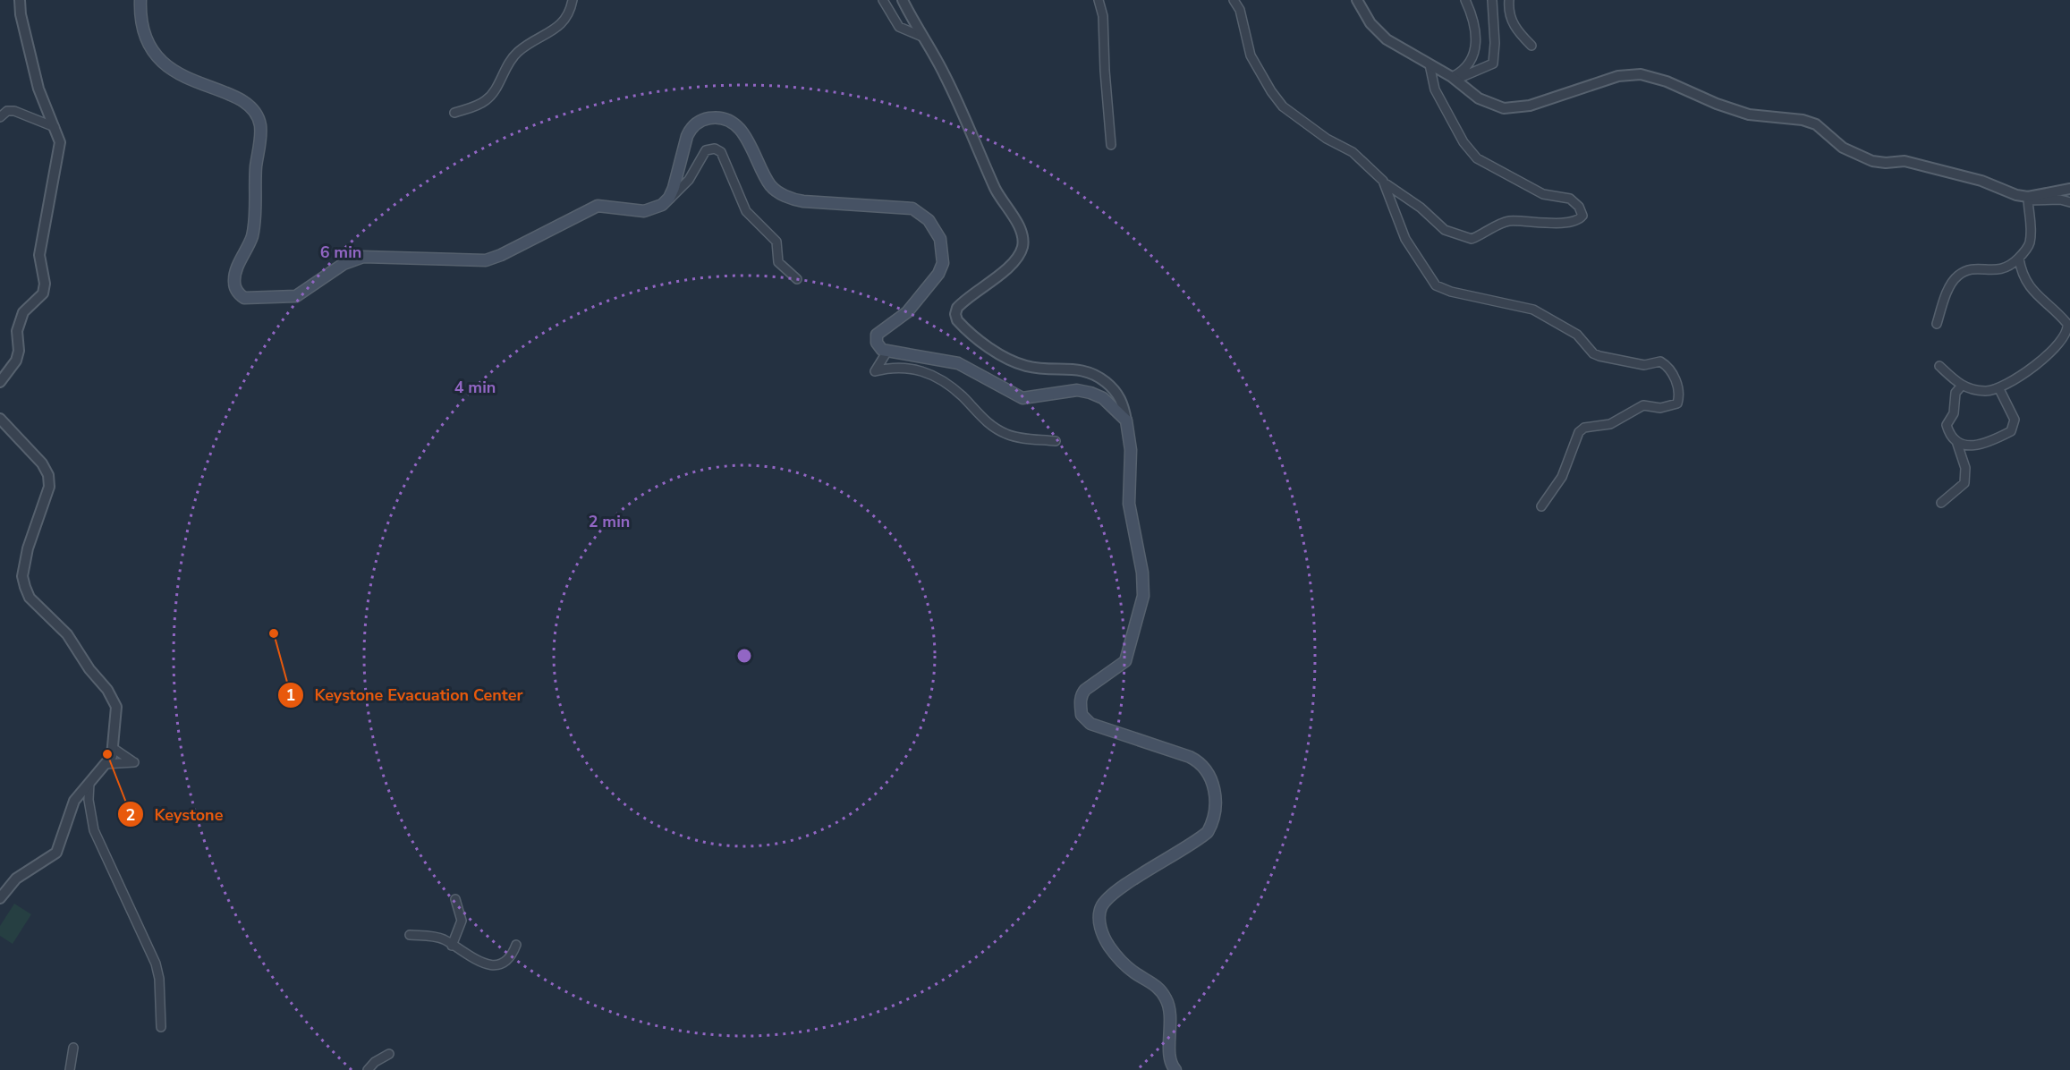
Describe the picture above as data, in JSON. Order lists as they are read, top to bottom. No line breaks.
{"places":["Keystone Evacuation Center","Keystone"],"rings":["6 min","4 min","2 min"]}
